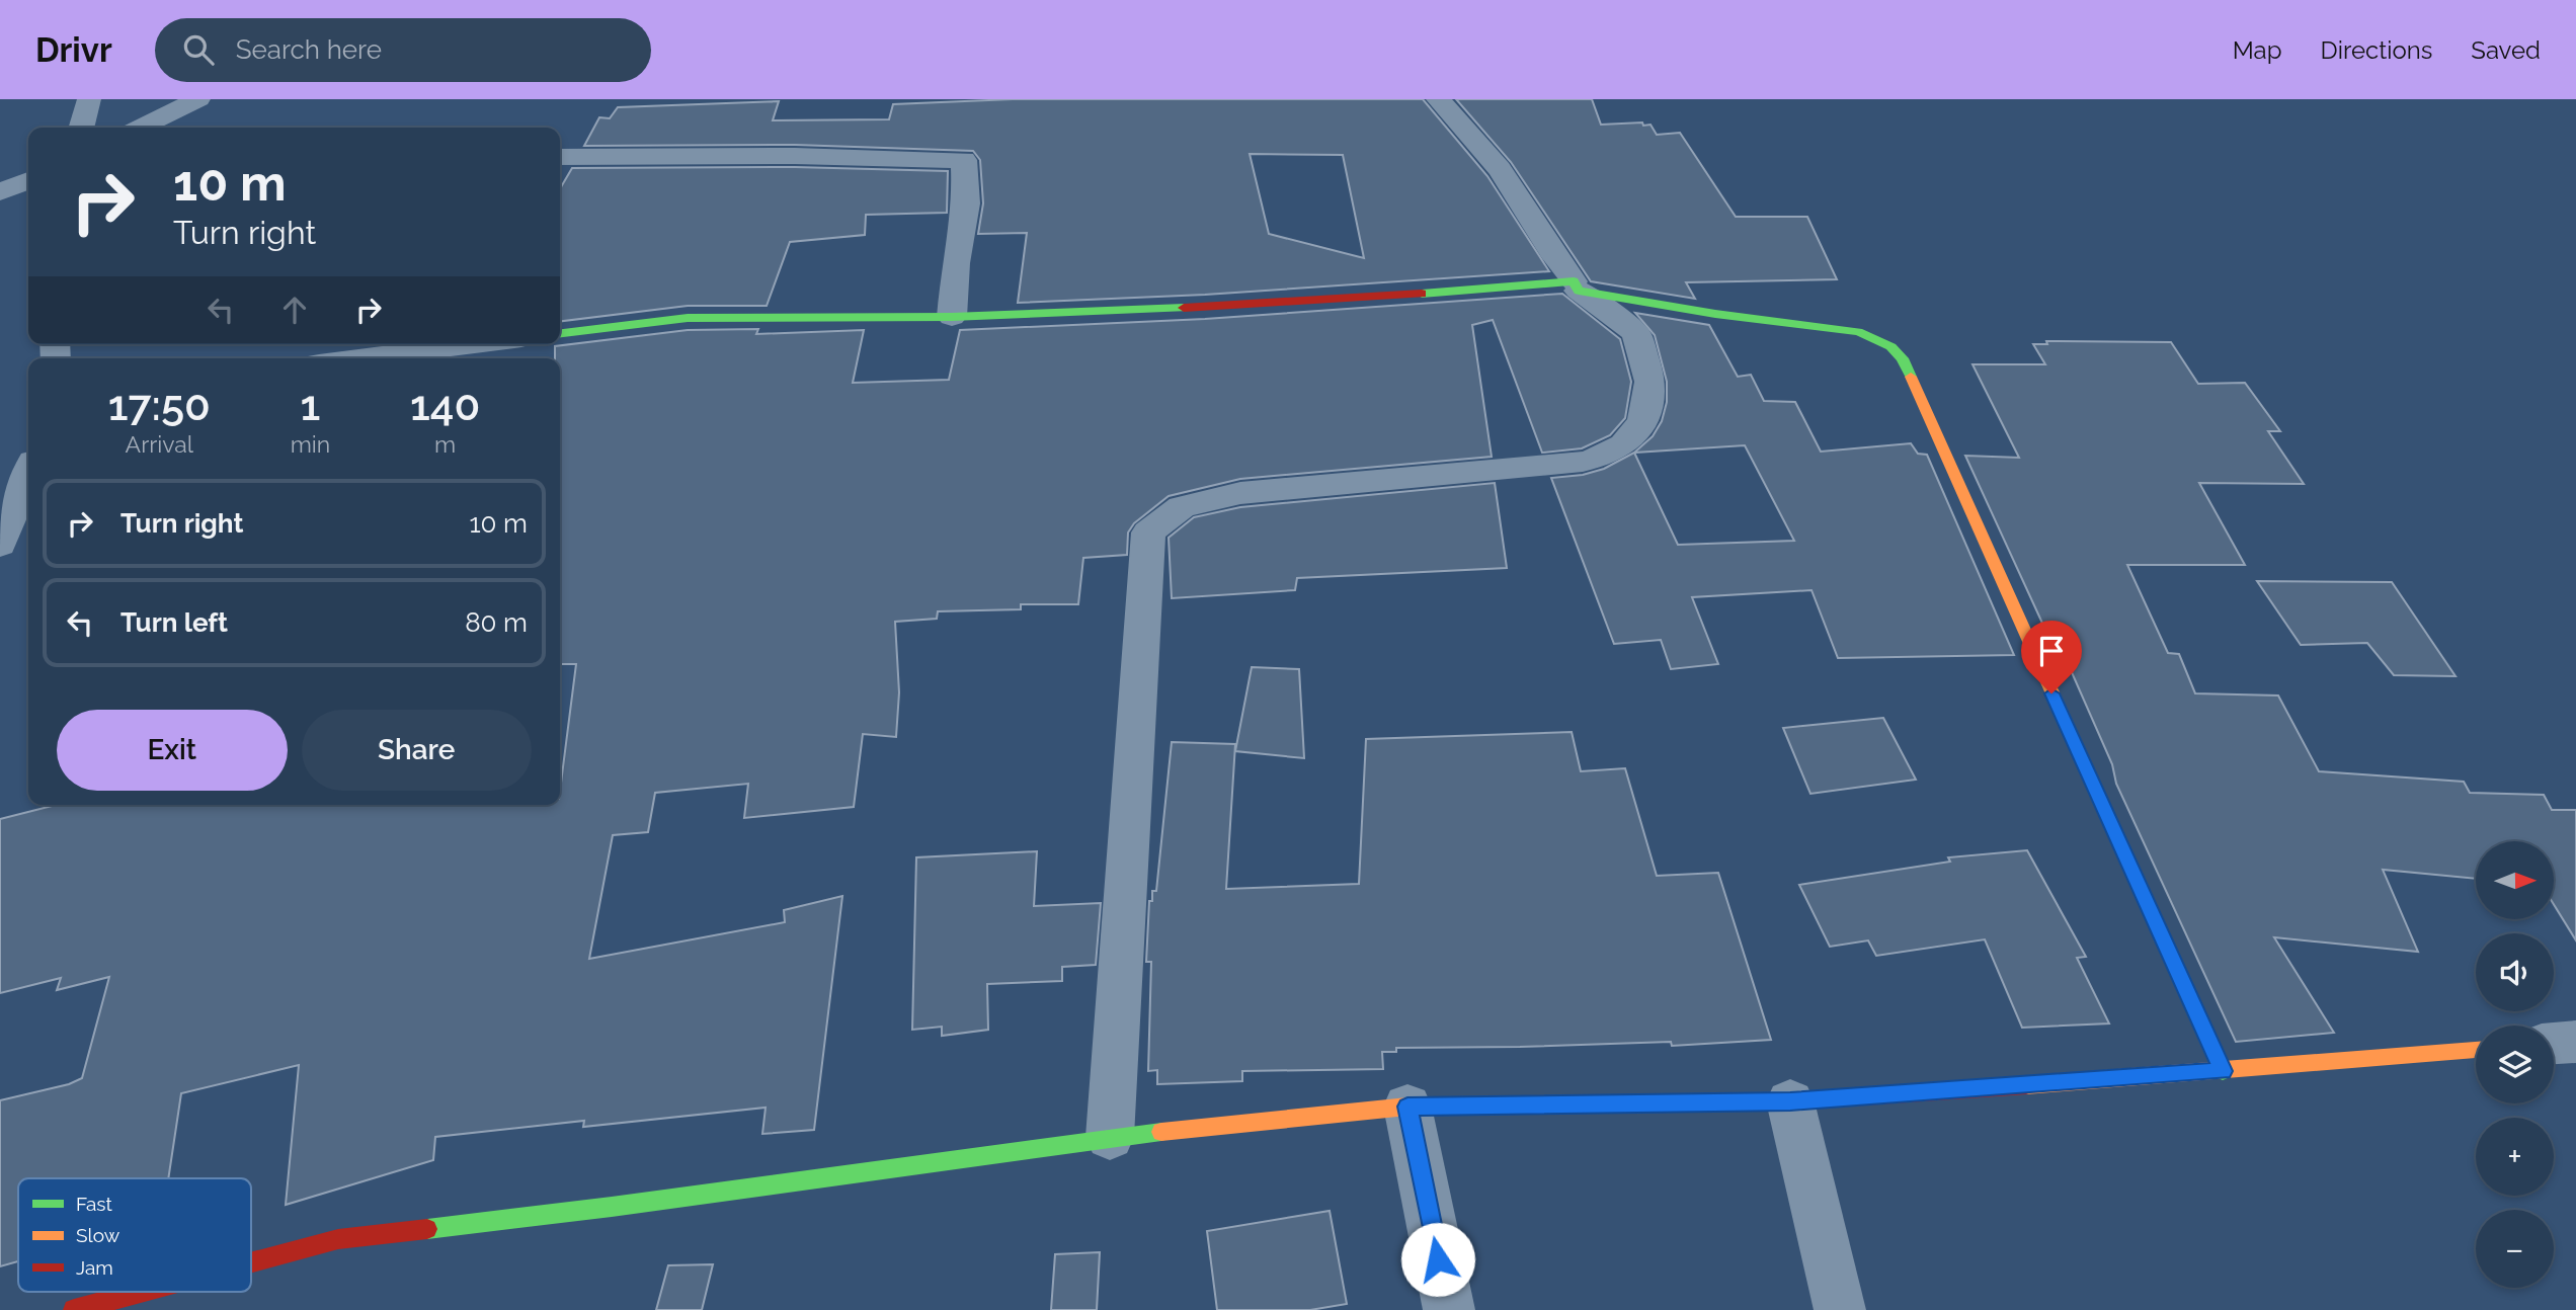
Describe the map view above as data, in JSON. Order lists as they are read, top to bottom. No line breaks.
{"legend":["Fast","Slow","Jam"],"north":"right","page":{"header":"Drivr","search":"Search here","nav":["Map","Directions","Saved"],"turn":["10 m","Turn right"],"eta":["17:50","Arrival","1","min","140","m"],"list":[{"name":"Turn right","value":"10 m"},{"name":"Turn left","value":"80 m"}],"buttons":["Exit","Share"],"map_buttons":["+","−"]}}
